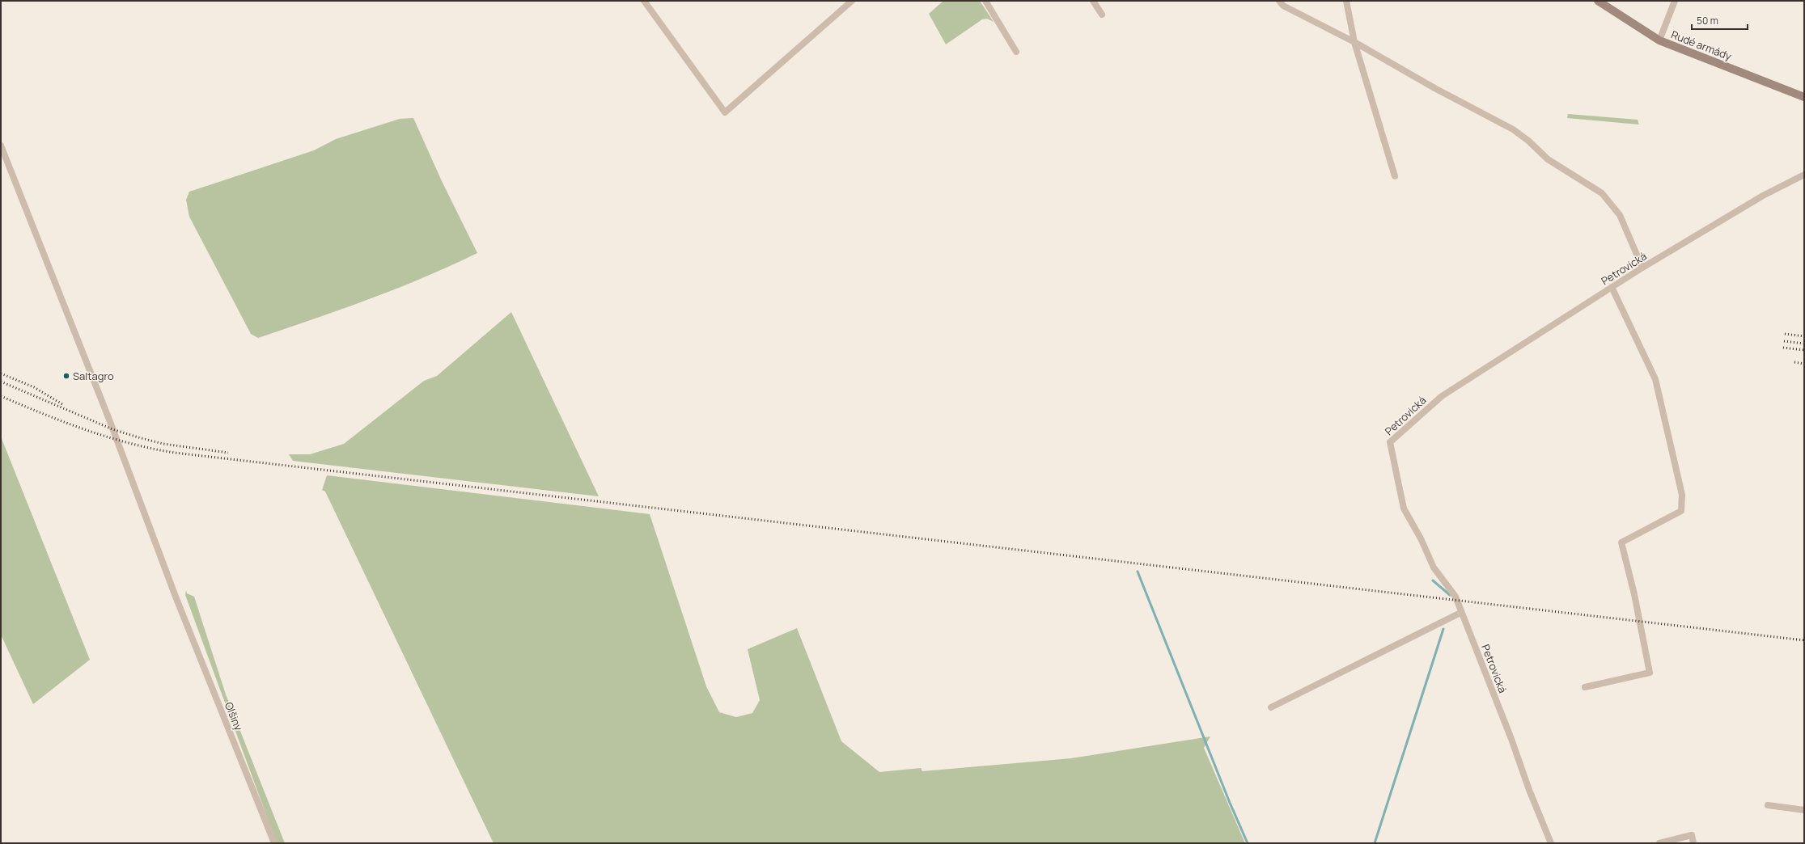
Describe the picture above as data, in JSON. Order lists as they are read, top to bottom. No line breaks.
{"streets":{"main road":["Rudé armády"],"street":["Petrovická","Olšiny"]},"places":["Saltagro"],"scale_bar":"50 m"}
